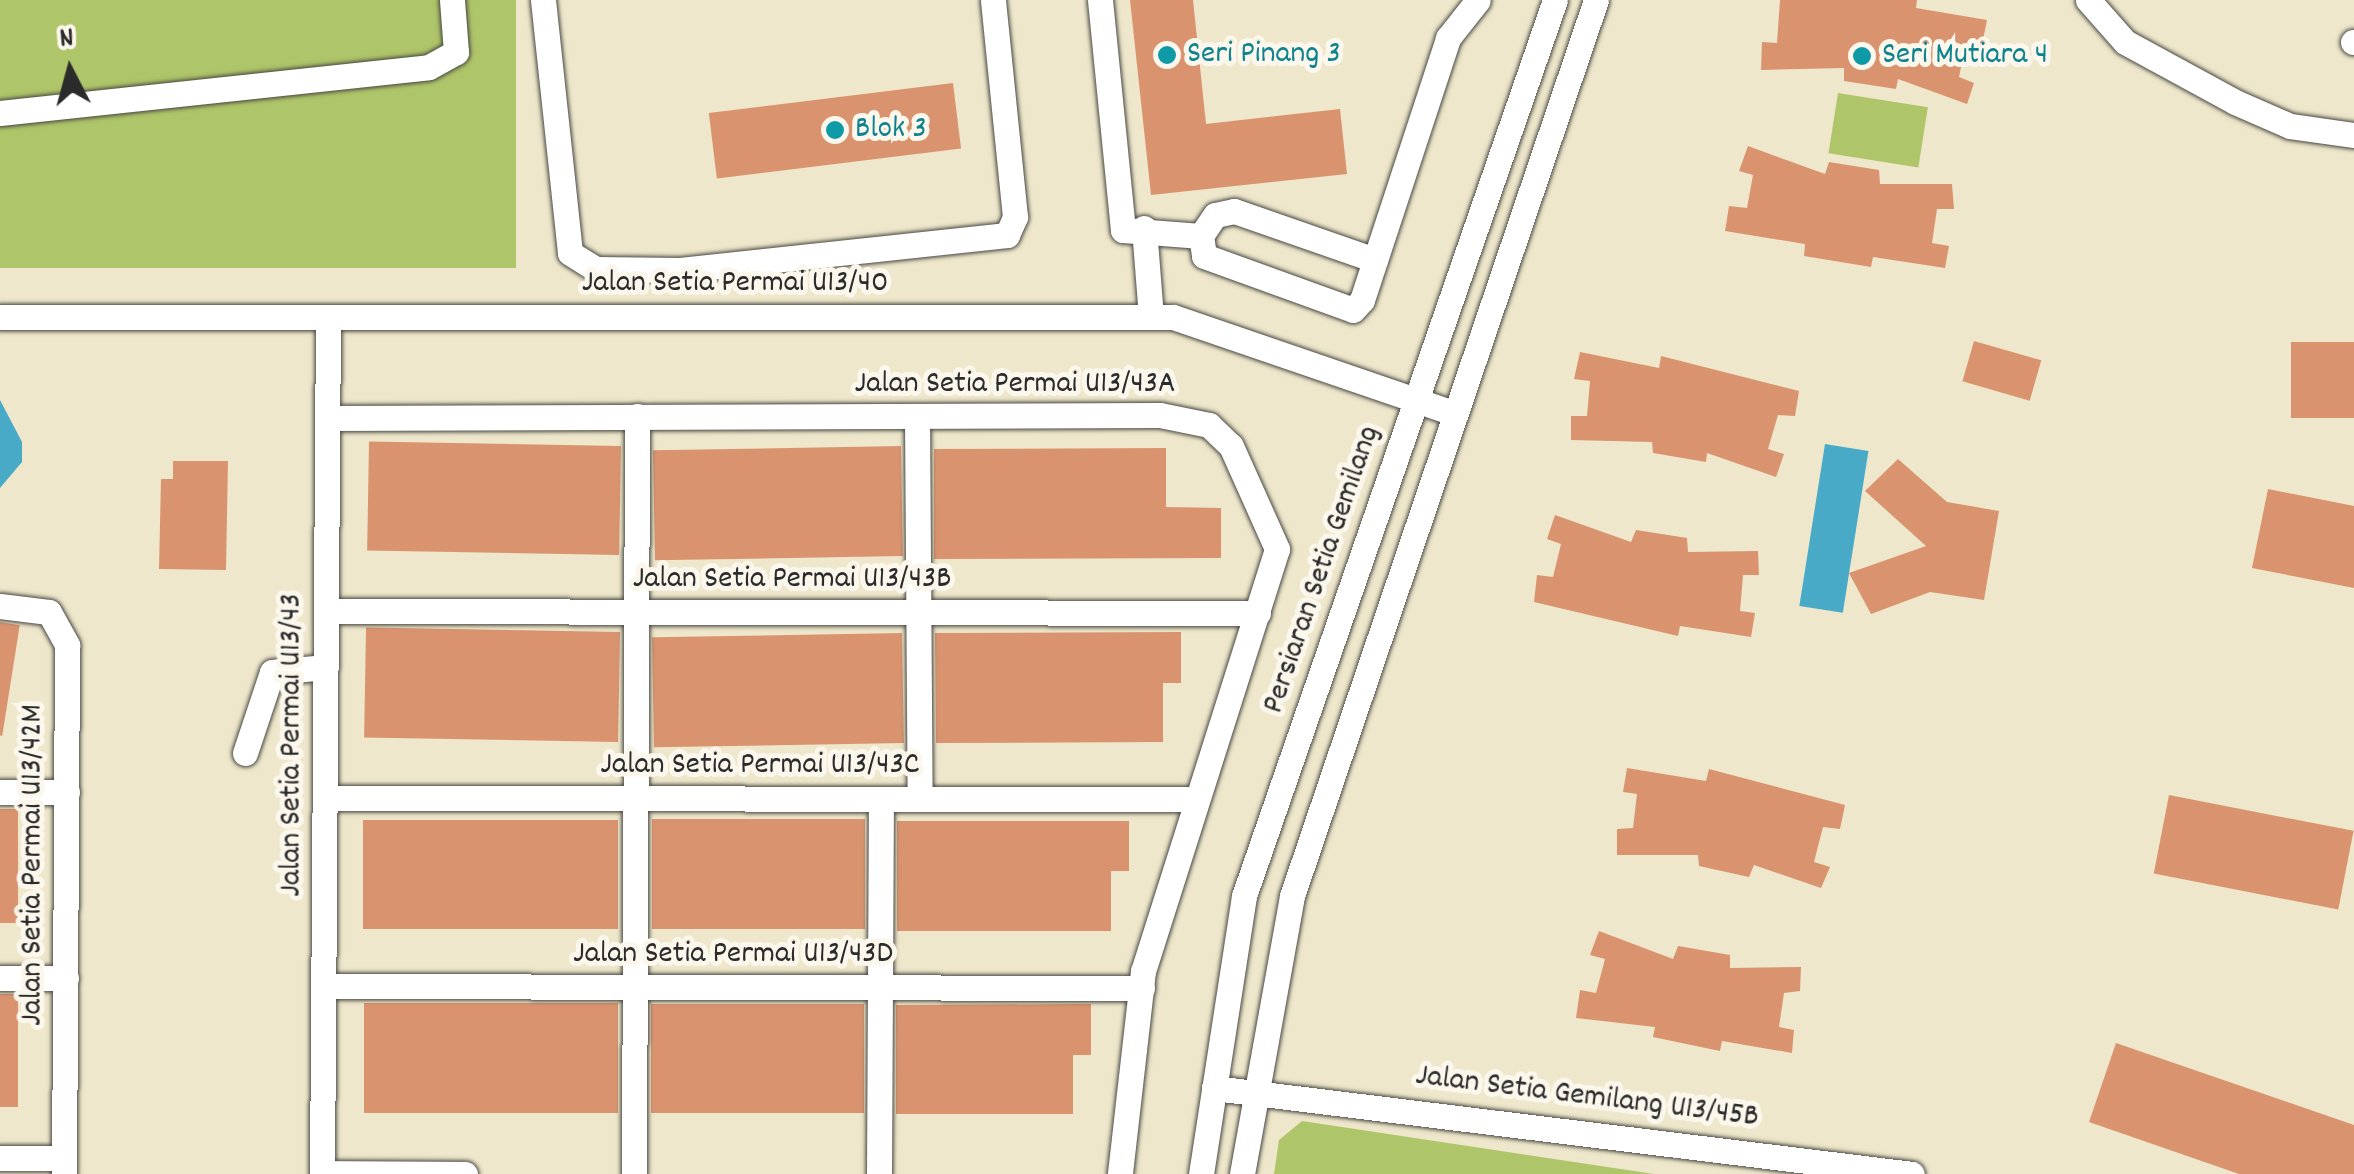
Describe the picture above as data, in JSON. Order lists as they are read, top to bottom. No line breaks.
{"streets":{"street":["Jalan Setia Permai U13/40","Jalan Setia Permai U13/43A","Persiaran Setia Gemilang","Jalan Setia Permai U13/43B","Jalan Setia Permai U13/43","Jalan Setia Permai U13/43C","Jalan Setia Permai U13/42M","Jalan Setia Permai U13/43D","Jalan Setia Gemilang U13/45B"]},"crossings":[["Jalan Setia Permai U13/40","Persiaran Setia Gemilang"],["Jalan Setia Permai U13/40","Jalan Setia Permai U13/43"],["Jalan Setia Permai U13/43A","Jalan Setia Permai U13/43B"],["Jalan Setia Permai U13/43A","Jalan Setia Permai U13/43"],["Jalan Setia Permai U13/43A","Jalan Setia Permai U13/43C"],["Jalan Setia Permai U13/43A","Jalan Setia Permai U13/43D"],["Persiaran Setia Gemilang","Jalan Setia Gemilang U13/45B"],["Jalan Setia Permai U13/43B","Jalan Setia Permai U13/43"],["Jalan Setia Permai U13/43","Jalan Setia Permai U13/43C"],["Jalan Setia Permai U13/43","Jalan Setia Permai U13/43D"]],"places":["Seri Pinang 3","Seri Mutiara 4","Blok 3"],"north":"top"}
